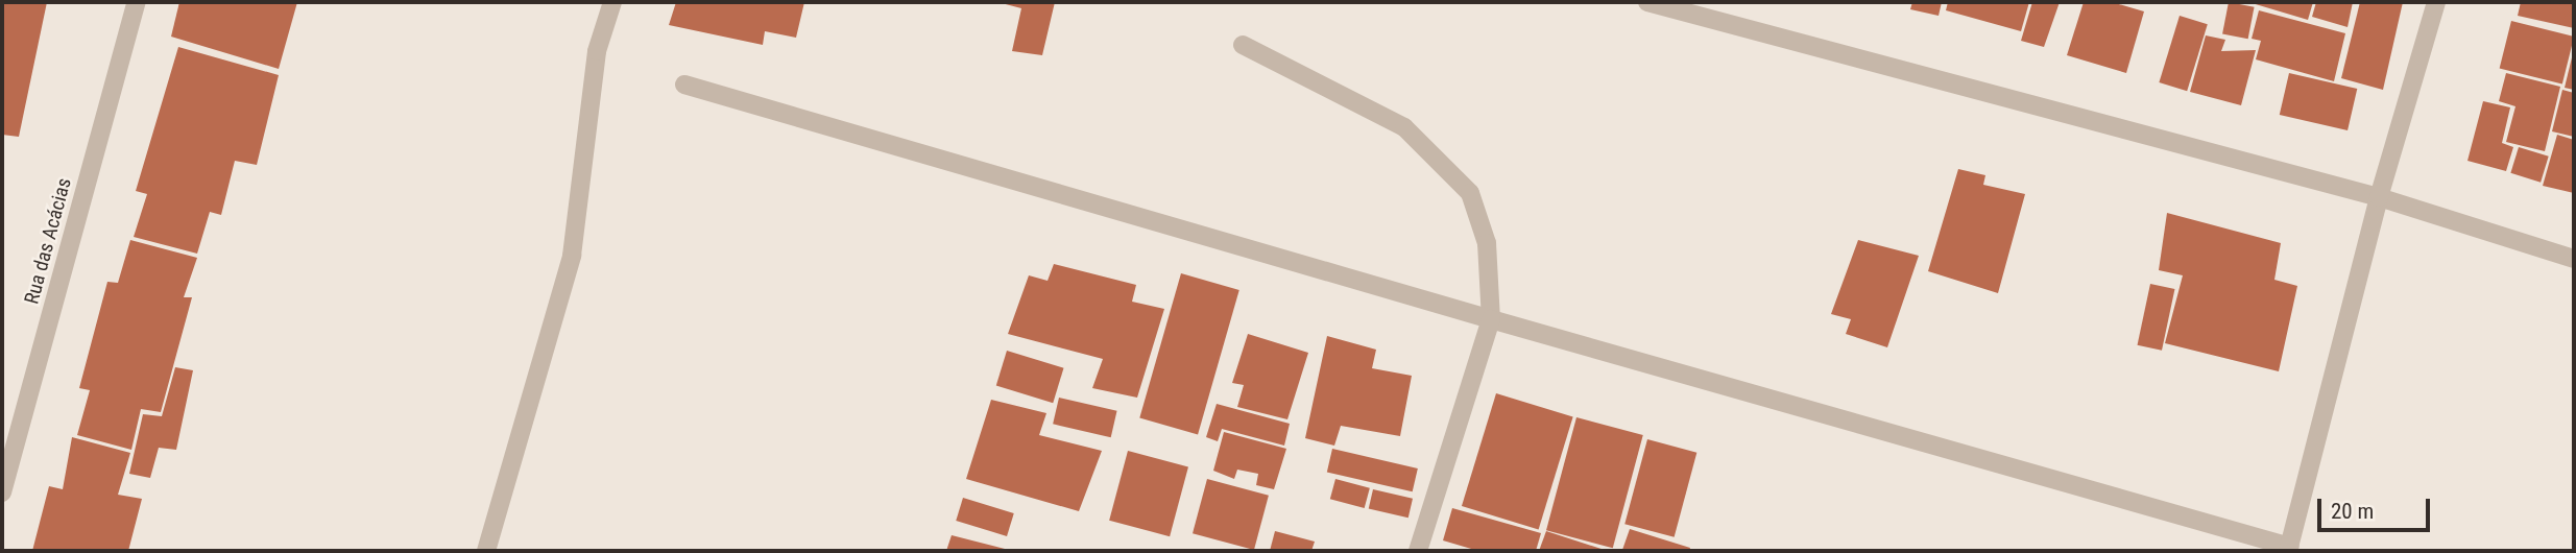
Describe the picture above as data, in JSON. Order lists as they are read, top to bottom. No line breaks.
{"streets":{"street":["Rua das Acácias"]},"scale_bar":"20 m"}
